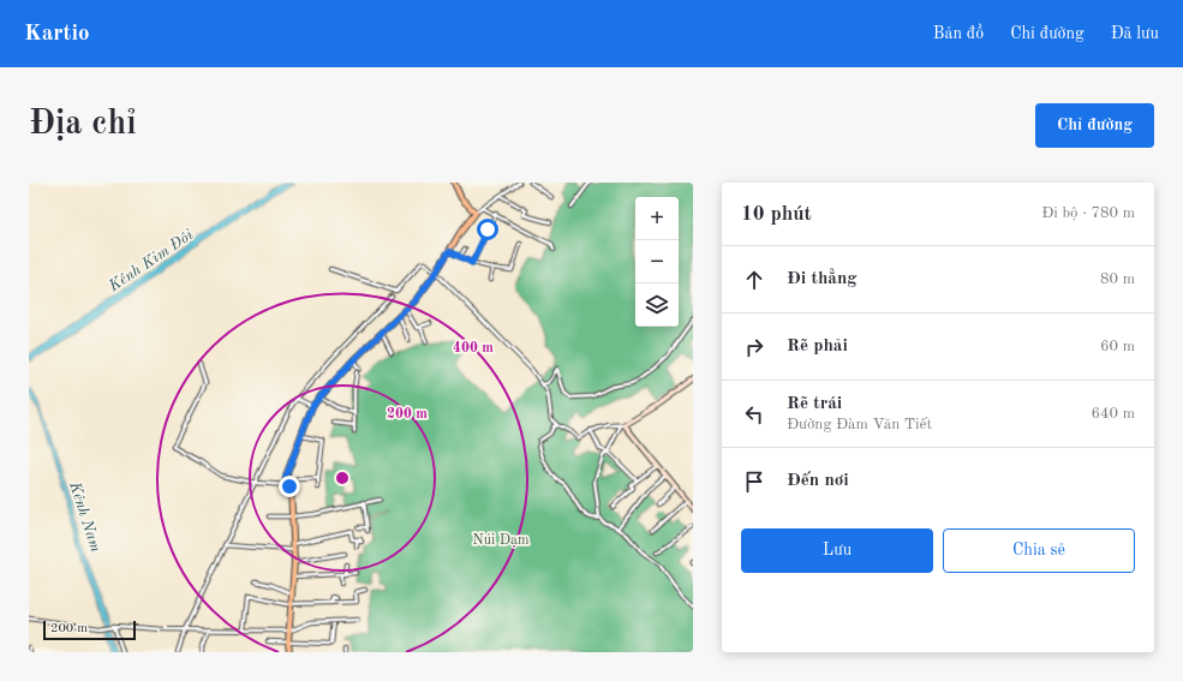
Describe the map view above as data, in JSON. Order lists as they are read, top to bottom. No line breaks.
{"water":["Kênh Kim Đôi","Kênh Nam"],"parks":["Núi Dạm"],"scale_bar":"200 m","page":{"header":"Kartio","nav":["Bản đồ","Chỉ đường","Đã lưu"],"buttons":["Chỉ đường",["Lưu","Chia sẻ"]],"title":"Địa chỉ","heading":["10 phút","Đi bộ · 780 m"],"map_buttons":["+","−"],"list":[["Đi thẳng","80 m"],["Rẽ phải","60 m"],["Rẽ trái","Đường Đàm Văn Tiết","640 m"],"Đến nơi"],"scale":"200 m"},"rings":["400 m","200 m"]}
